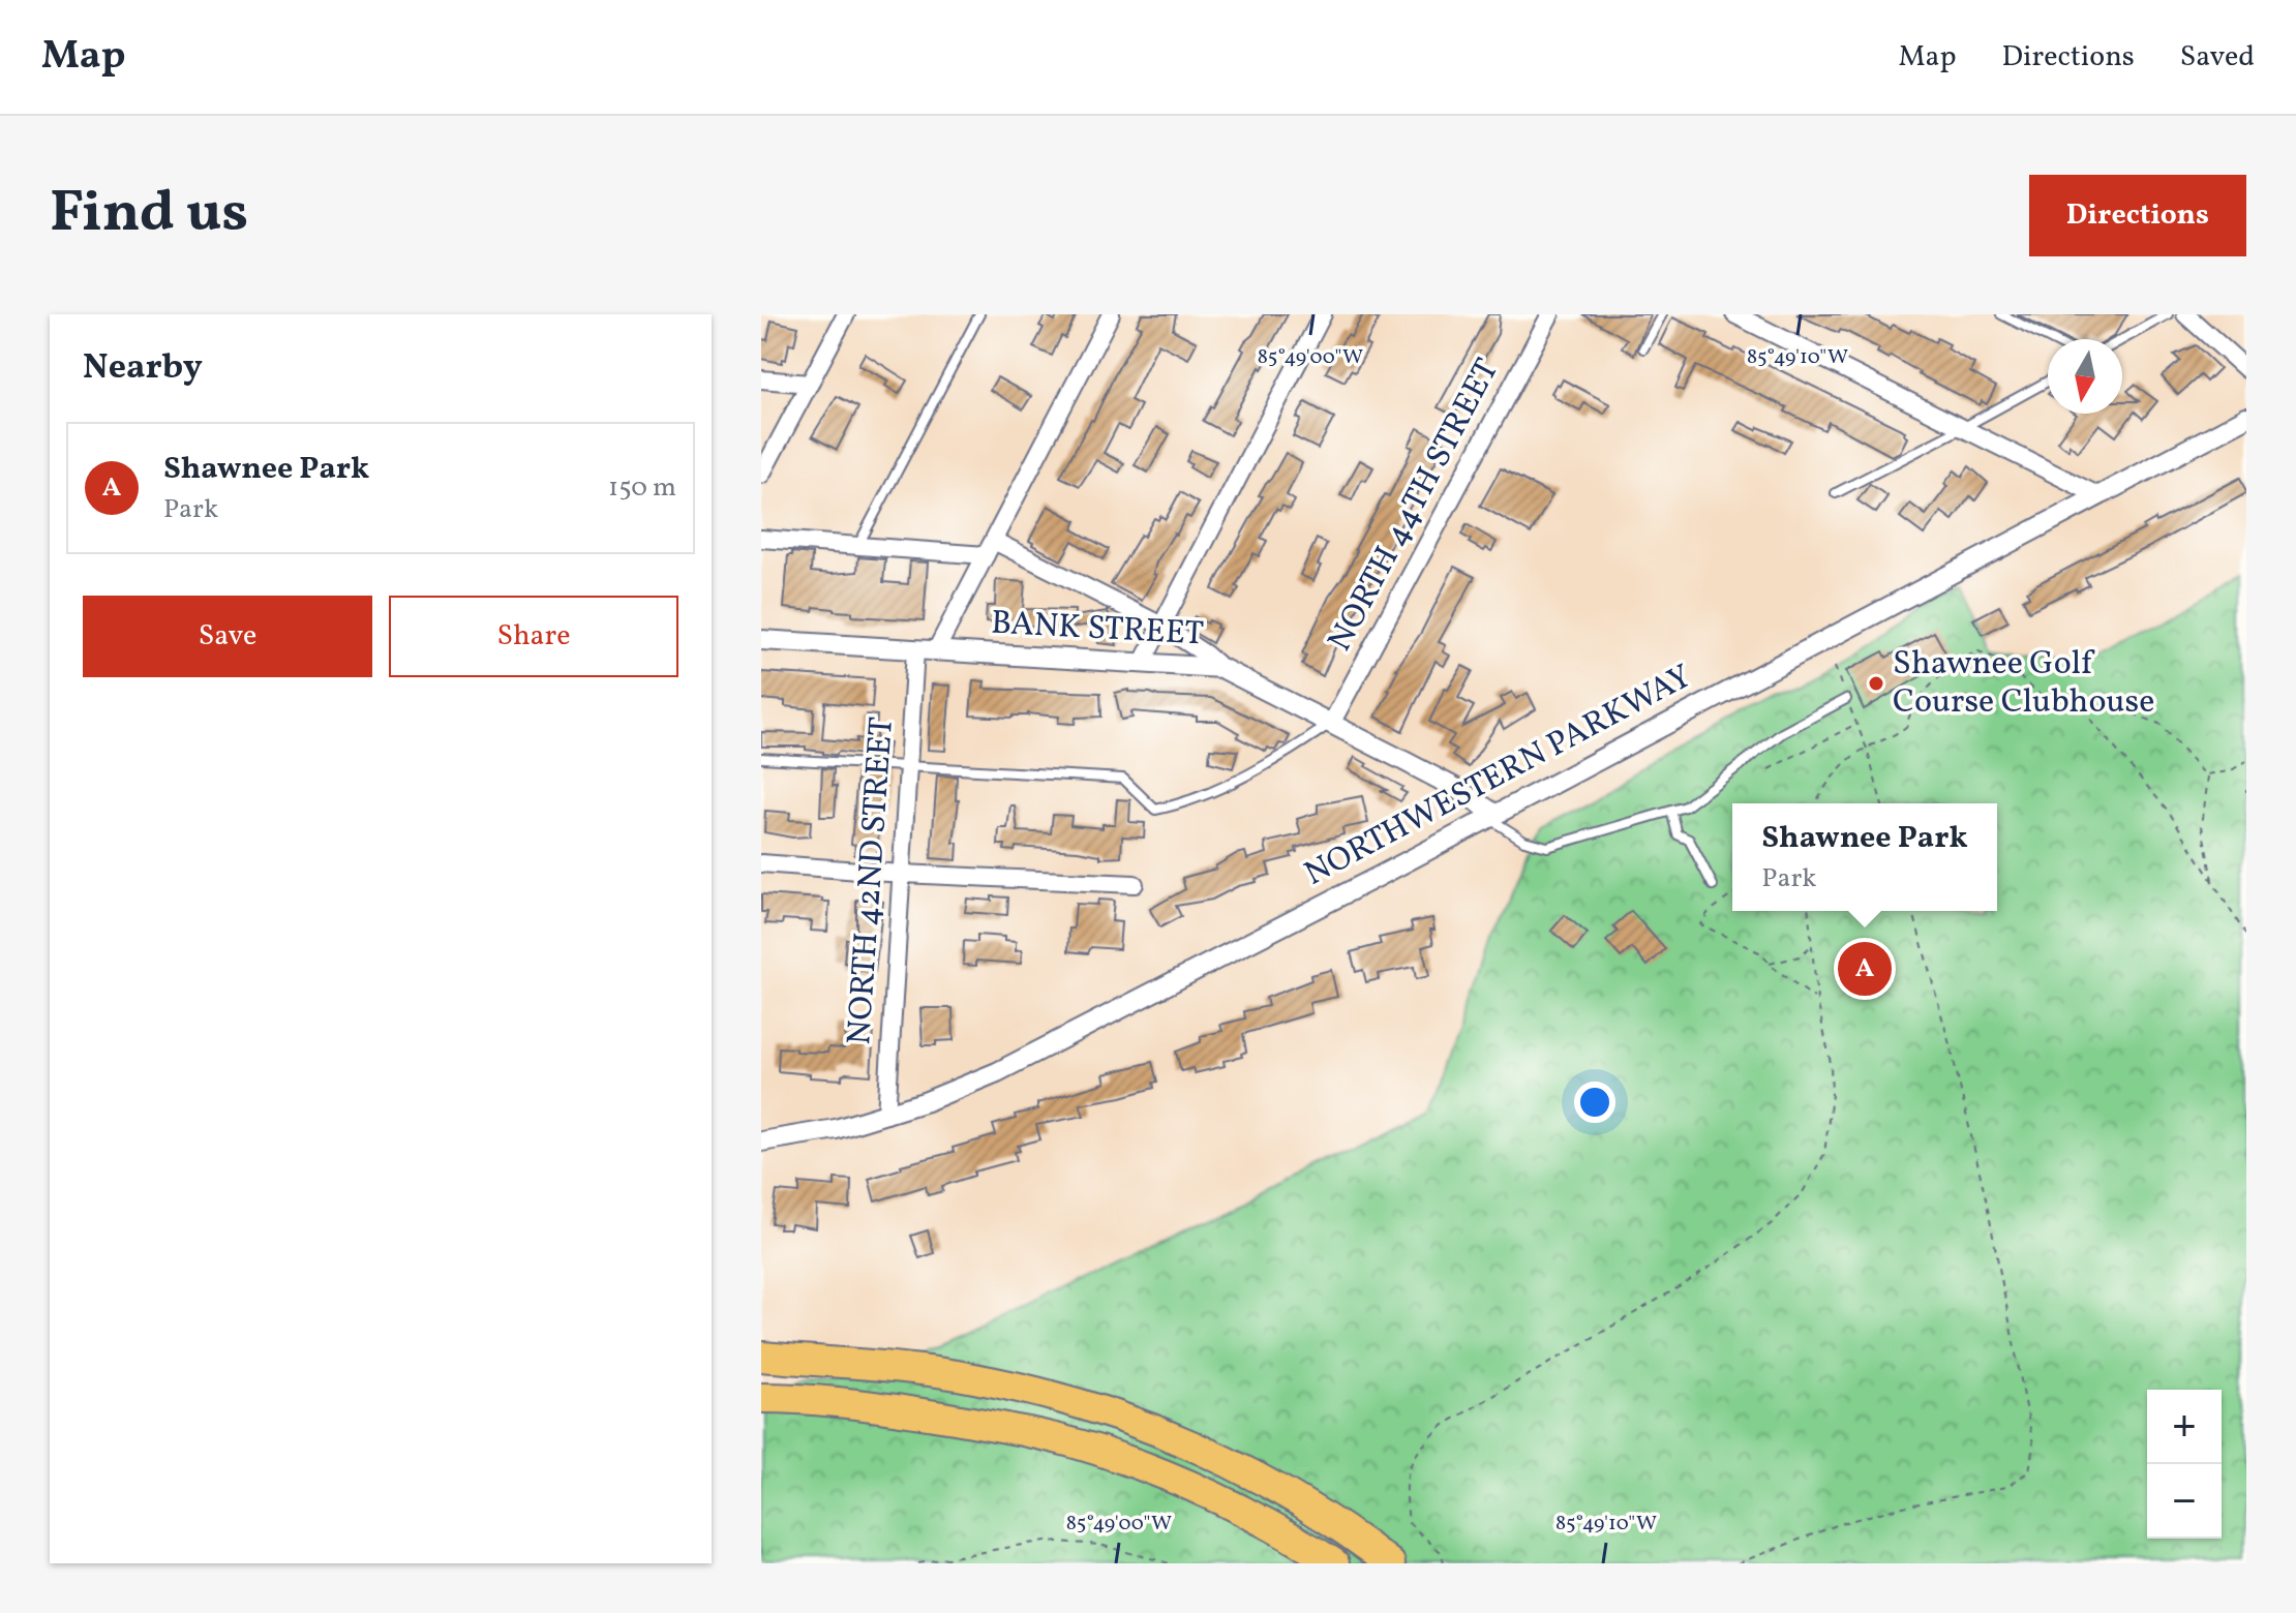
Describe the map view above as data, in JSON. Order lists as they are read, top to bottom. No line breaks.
{"streets":{"street":["NORTH 44TH STREET","BANK STREET","NORTHWESTERN PARKWAY","NORTH 42ND STREET"]},"crossings":[["NORTH 44TH STREET","BANK STREET"],["BANK STREET","NORTHWESTERN PARKWAY"],["BANK STREET","NORTH 42ND STREET"],["NORTHWESTERN PARKWAY","NORTH 42ND STREET"]],"places":["Shawnee Golf Course Clubhouse"],"north":"bottom","page":{"header":"Map","nav":["Map","Directions","Saved"],"title":"Find us","buttons":["Directions",["Save","Share"]],"heading":"Nearby","list":[{"mark":"A","name":"Shawnee Park","note":"Park","value":"150 m"}],"popup":["Shawnee Park","Park"],"pins":"A","map_buttons":["+","−"]},"coordinates":["85°49'00\"W","85°49'10\"W"]}
